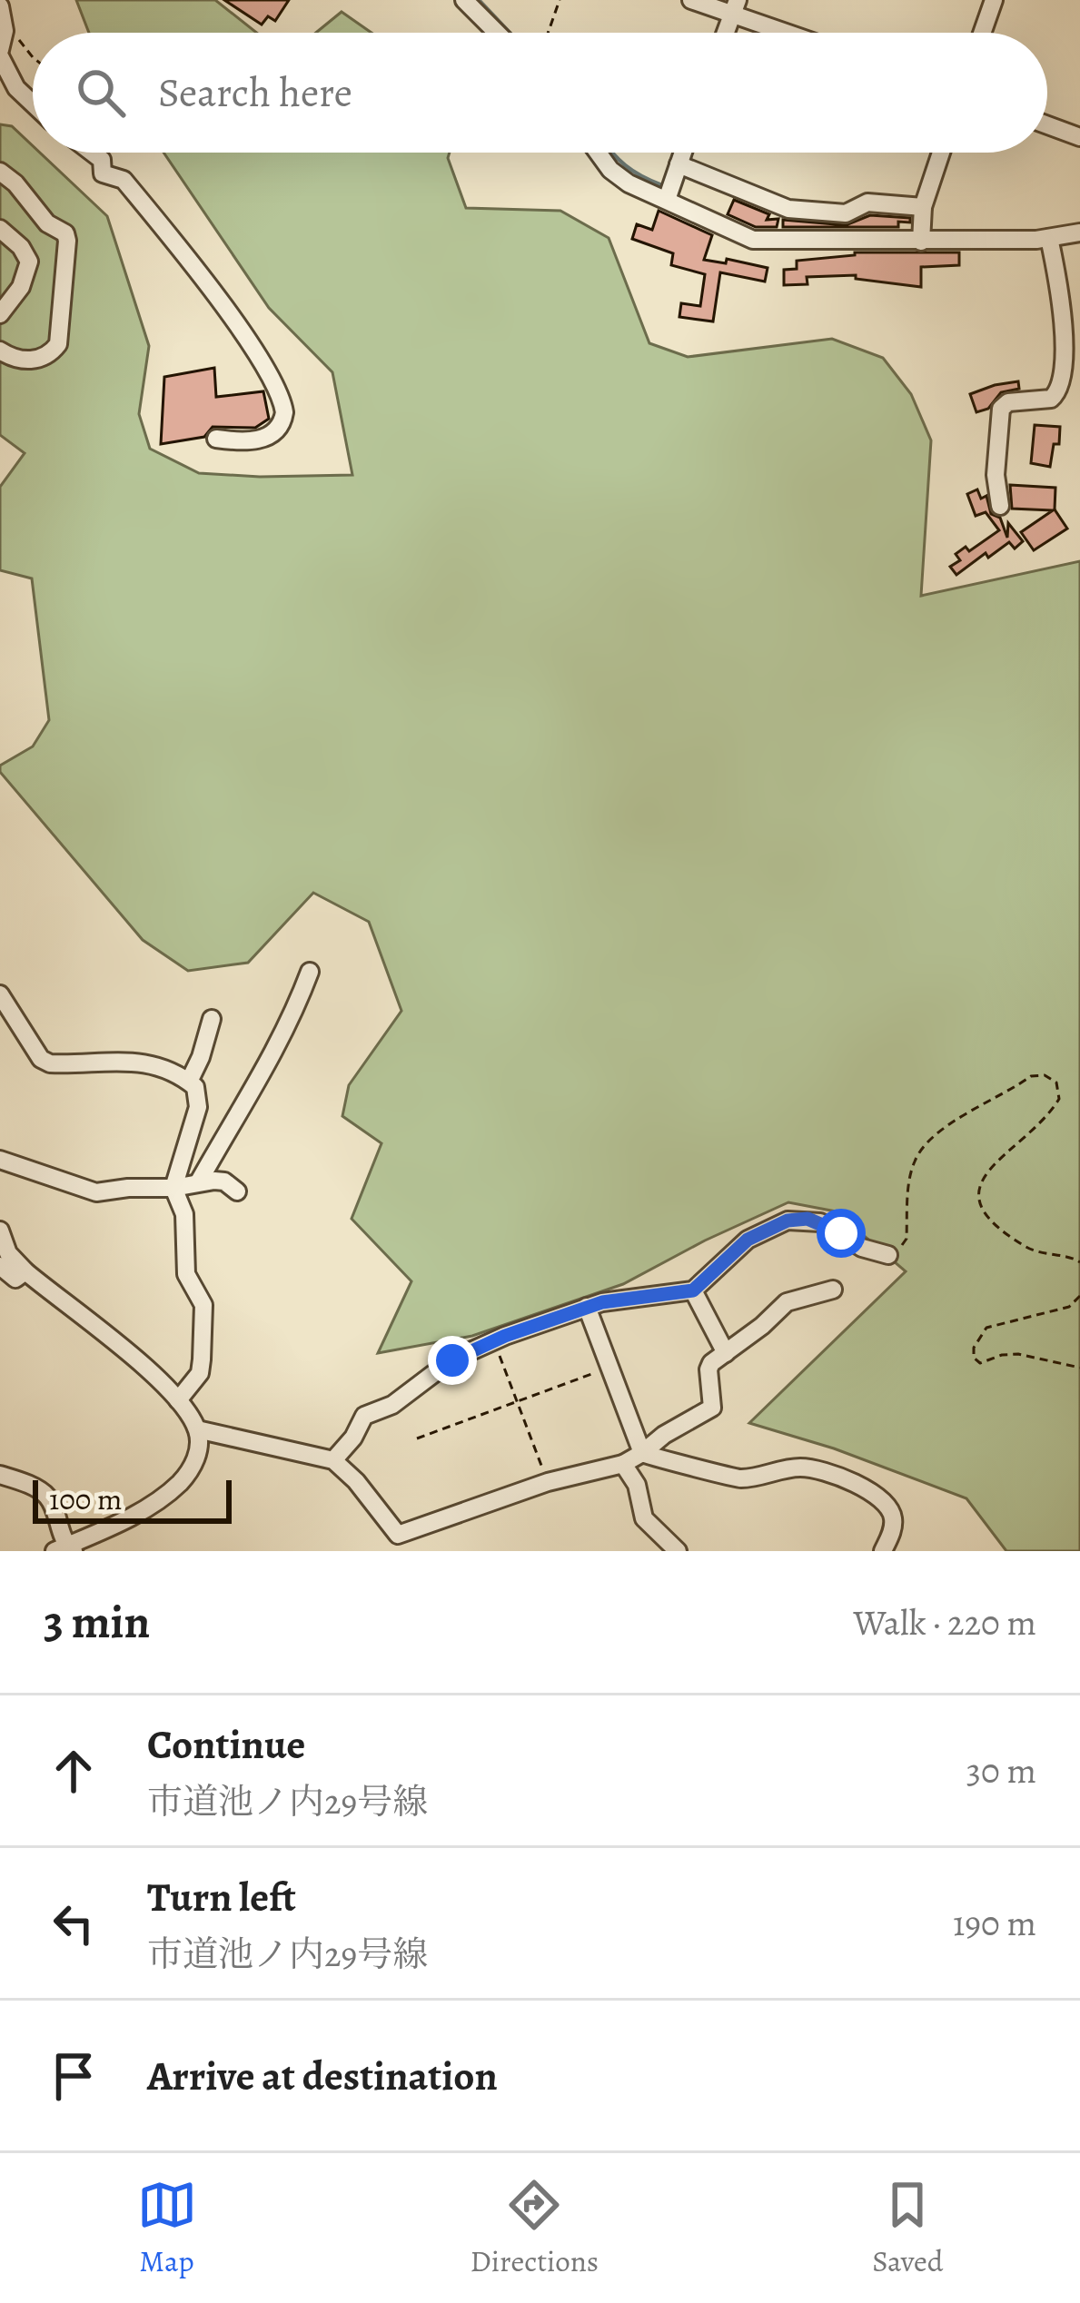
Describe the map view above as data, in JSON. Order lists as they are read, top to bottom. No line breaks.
{"scale_bar":"100 m","page":{"search":"Search here","scale":"100 m","heading":["3 min","Walk · 220 m"],"list":[["Continue","市道池ノ内29号線","30 m"],["Turn left","市道池ノ内29号線","190 m"],"Arrive at destination"],"nav":["Map","Directions","Saved"]}}
